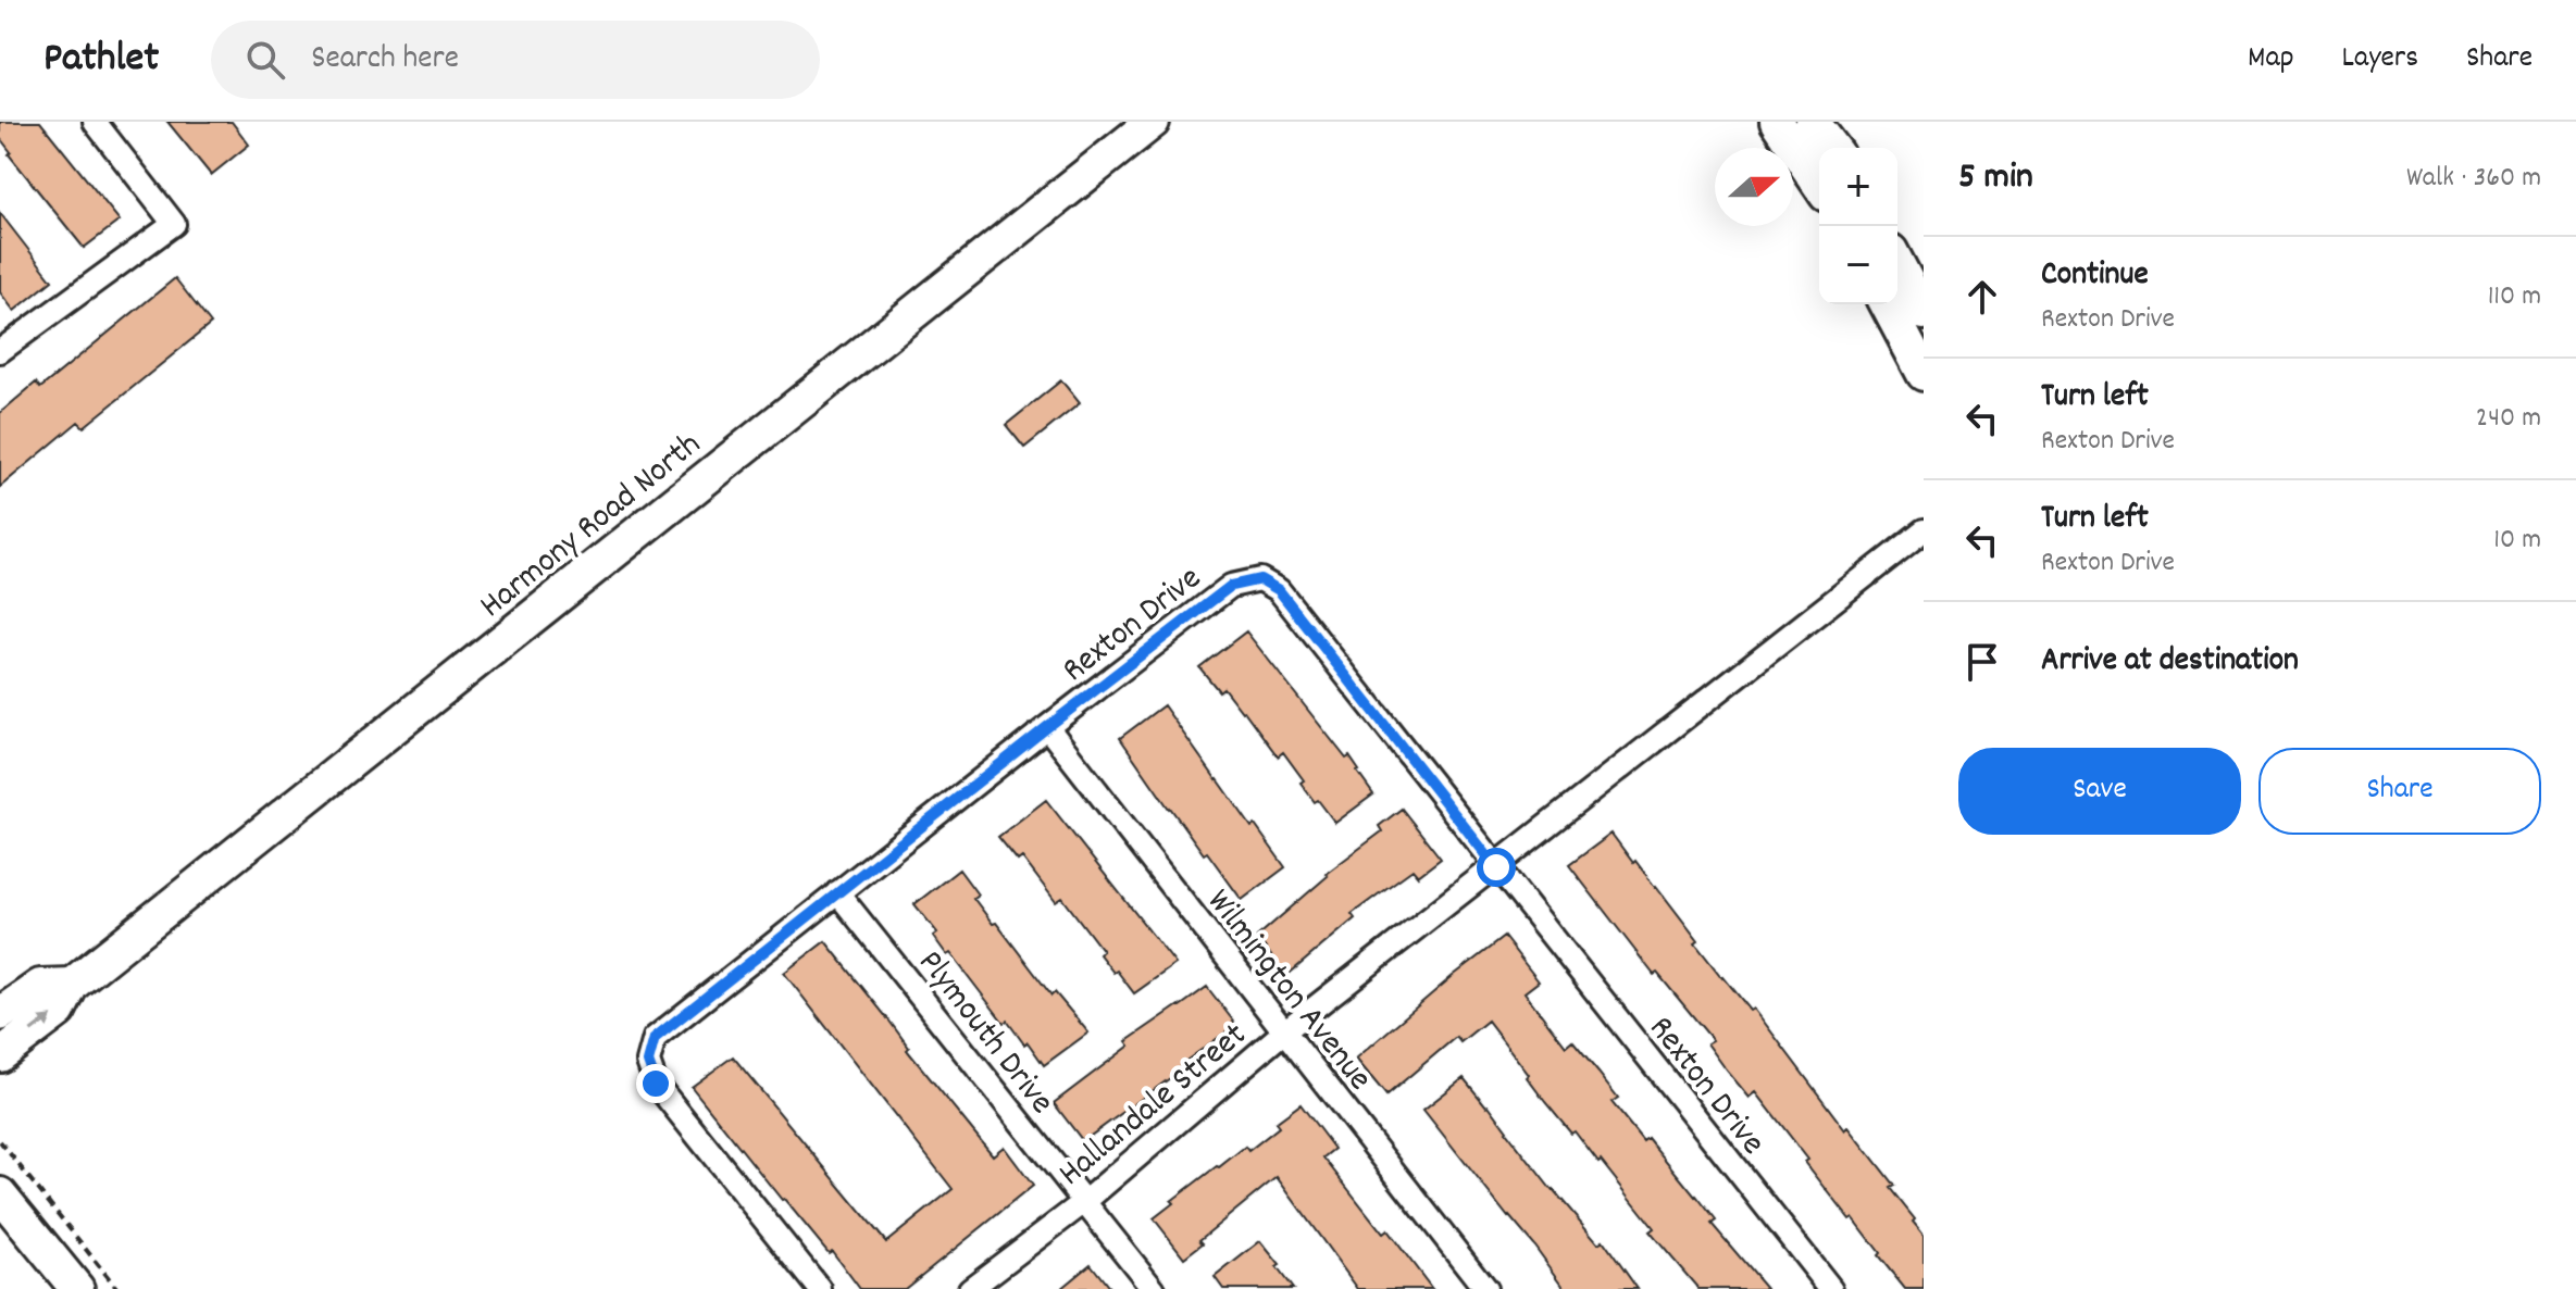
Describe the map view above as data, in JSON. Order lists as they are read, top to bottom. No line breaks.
{"streets":{"main road":["Harmony Road North"],"street":["Rexton Drive","Wilmington Avenue","Plymouth Drive","Hallandale Street"]},"crossings":[["Rexton Drive","Wilmington Avenue"],["Rexton Drive","Plymouth Drive"],["Rexton Drive","Hallandale Street"],["Wilmington Avenue","Hallandale Street"],["Plymouth Drive","Hallandale Street"]],"north":"right","page":{"header":"Pathlet","search":"Search here","nav":["Map","Layers","Share"],"heading":["5 min","Walk · 360 m"],"map_buttons":["+","−"],"list":[["Continue","Rexton Drive","110 m"],["Turn left","Rexton Drive","240 m"],["Turn left","Rexton Drive","10 m"],"Arrive at destination"],"buttons":["Save","Share"]}}
